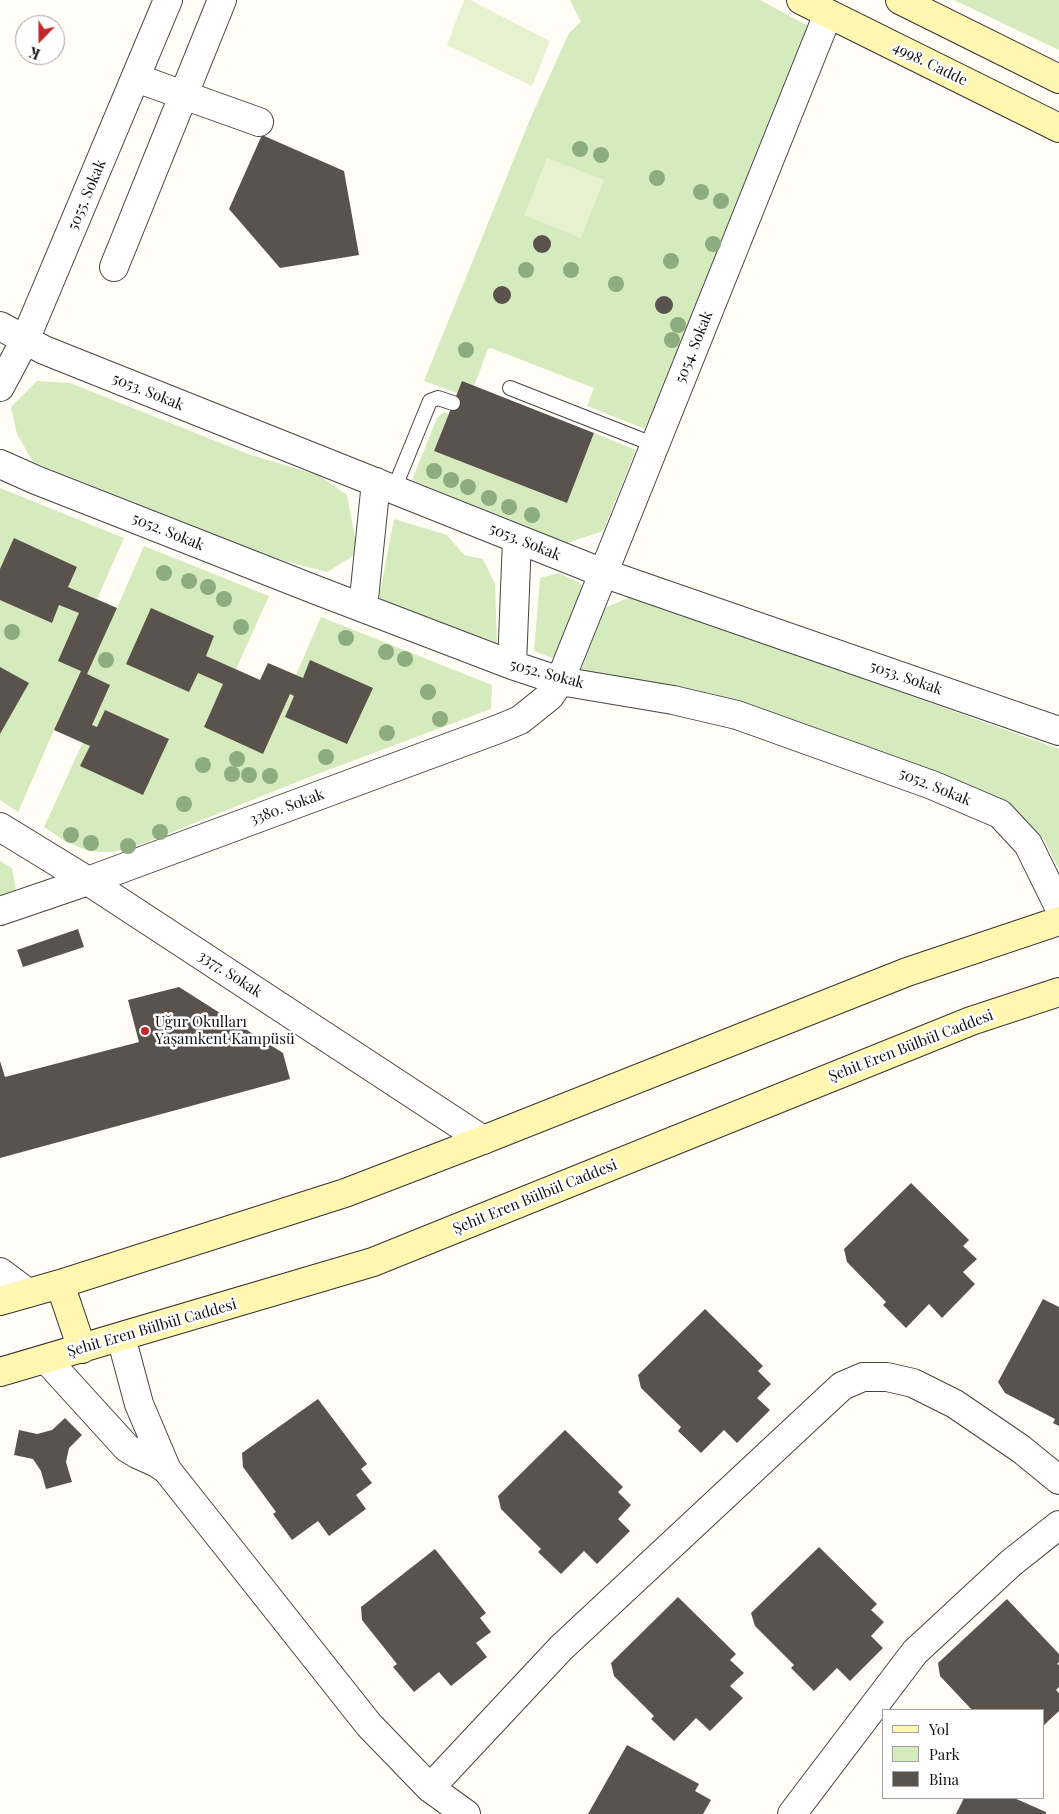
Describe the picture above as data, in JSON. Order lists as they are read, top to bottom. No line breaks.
{"streets":{"main road":["4998. Cadde","Şehit Eren Bülbül Caddesi"],"street":["5055. Sokak","5054. Sokak","5053. Sokak","5052. Sokak","3380. Sokak","3377. Sokak"]},"crossings":[["4998. Cadde","5054. Sokak"],["5055. Sokak","5053. Sokak"],["5054. Sokak","5053. Sokak"],["5054. Sokak","5052. Sokak"],["5054. Sokak","3380. Sokak"],["5052. Sokak","3380. Sokak"],["3380. Sokak","3377. Sokak"]],"places":["Uğur Okulları Yaşamkent Kampüsü"],"legend":["Yol","Park","Bina"],"north":"bottom"}
